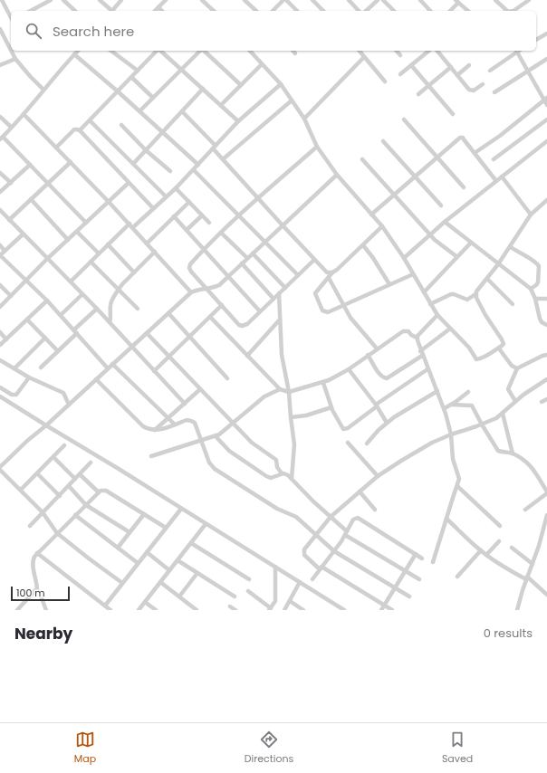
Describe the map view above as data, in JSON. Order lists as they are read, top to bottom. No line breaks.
{"scale_bar":"100 m","page":{"search":"Search here","scale":"100 m","heading":["Nearby","0 results"],"nav":["Map","Directions","Saved"]}}
